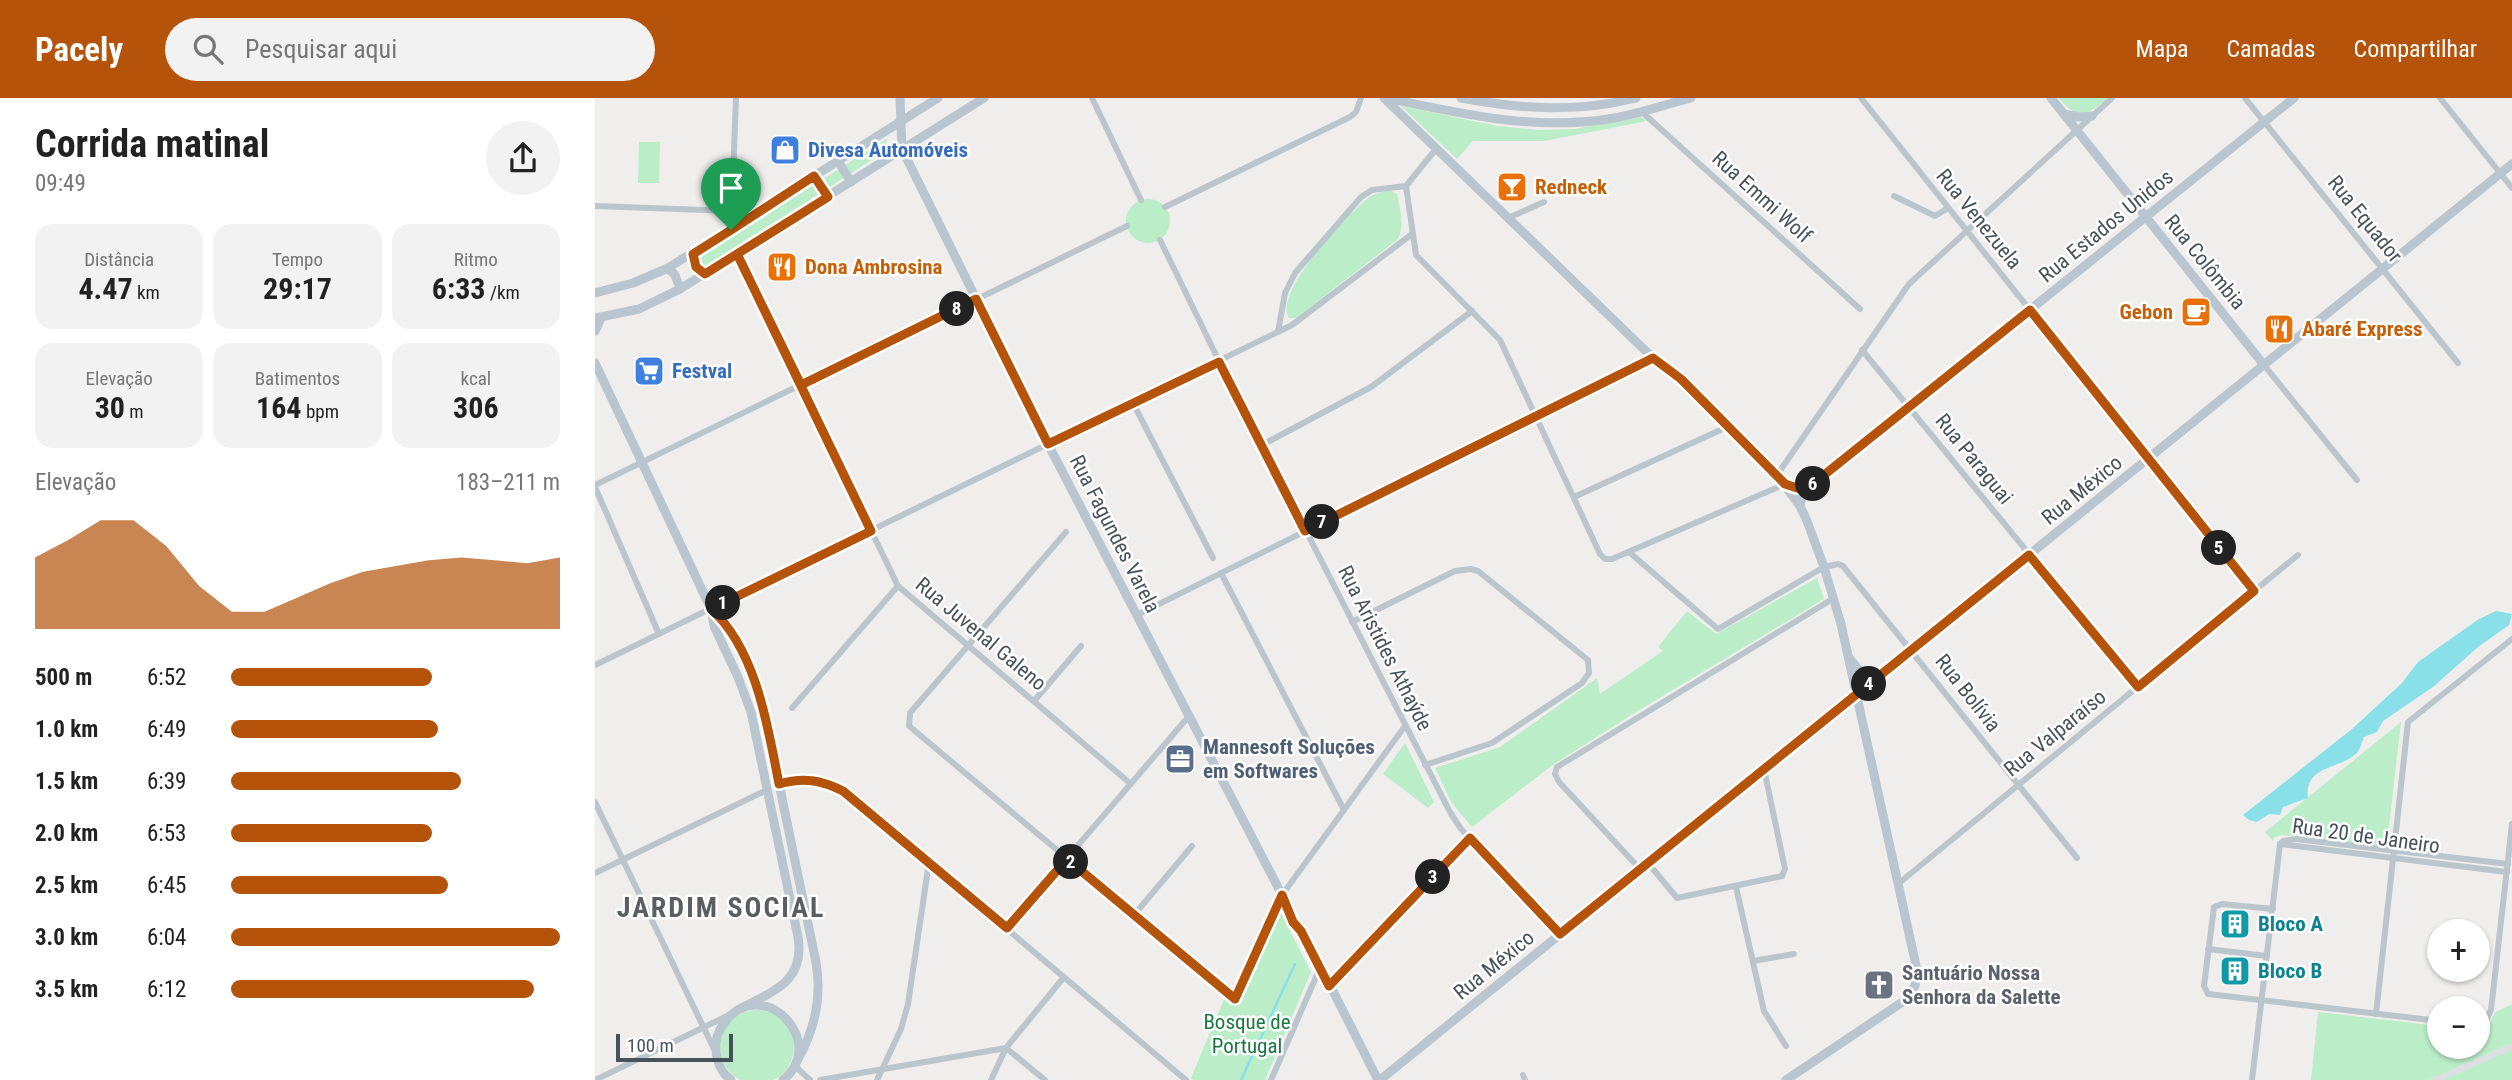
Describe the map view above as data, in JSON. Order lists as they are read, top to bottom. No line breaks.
{"streets":{"main road":["Rua Estados Unidos","Rua Colômbia","Rua México","Rua Fagundes Varela"],"street":["Rua Emmi Wolf","Rua Venezuela","Rua Equador","Rua Paraguai","Rua Juvenal Galeno","Rua Aristides Athaýde","Rua Bolívia","Rua Valparaíso","Rua 20 de Janeiro"]},"crossings":[["Rua Venezuela","Rua Estados Unidos"],["Rua Venezuela","Rua México"],["Rua Venezuela","Rua Valparaíso"],["Rua Equador","Rua Estados Unidos"],["Rua Equador","Rua México"],["Rua Estados Unidos","Rua Colômbia"],["Rua Estados Unidos","Rua Paraguai"],["Rua Colômbia","Rua México"],["Rua Paraguai","Rua México"],["Rua Paraguai","Rua Valparaíso"],["Rua México","Rua Fagundes Varela"],["Rua México","Rua Aristides Athaýde"],["Rua México","Rua Bolívia"],["Rua Bolívia","Rua Valparaíso"]],"districts":["JARDIM SOCIAL"],"parks":["Bosque de Portugal"],"places":{"shop":["Divesa Automóveis"],"bar":["Redneck"],"restaurant":["Dona Ambrosina","Abaré Express"],"cafe":["Gebon"],"supermarket":["Festval"],"office":["Mannesoft Soluções em Softwares"],"building":["Bloco A","Bloco B"],"church":["Santuário Nossa Senhora da Salette"]},"scale_bar":"100 m","page":{"header":"Pacely","search":"Pesquisar aqui","nav":["Mapa","Camadas","Compartilhar"],"heading":["Corrida matinal","09:49"],"stats":[["Distância","4.47 km"],["Tempo","29:17"],["Ritmo","6:33 /km"],["Elevação","30 m"],["Batimentos","164 bpm"],["kcal","306"]],"pins":["8","6","7","5","1","4","2","3"],"chart":["Elevação","183–211 m"],"list":[{"name":"500 m","note":"6:52"},{"name":"1.0 km","note":"6:49"},{"name":"1.5 km","note":"6:39"},{"name":"2.0 km","note":"6:53"},{"name":"2.5 km","note":"6:45"},{"name":"3.0 km","note":"6:04"},{"name":"3.5 km","note":"6:12"}],"map_buttons":["+","−"],"scale":"100 m"}}
